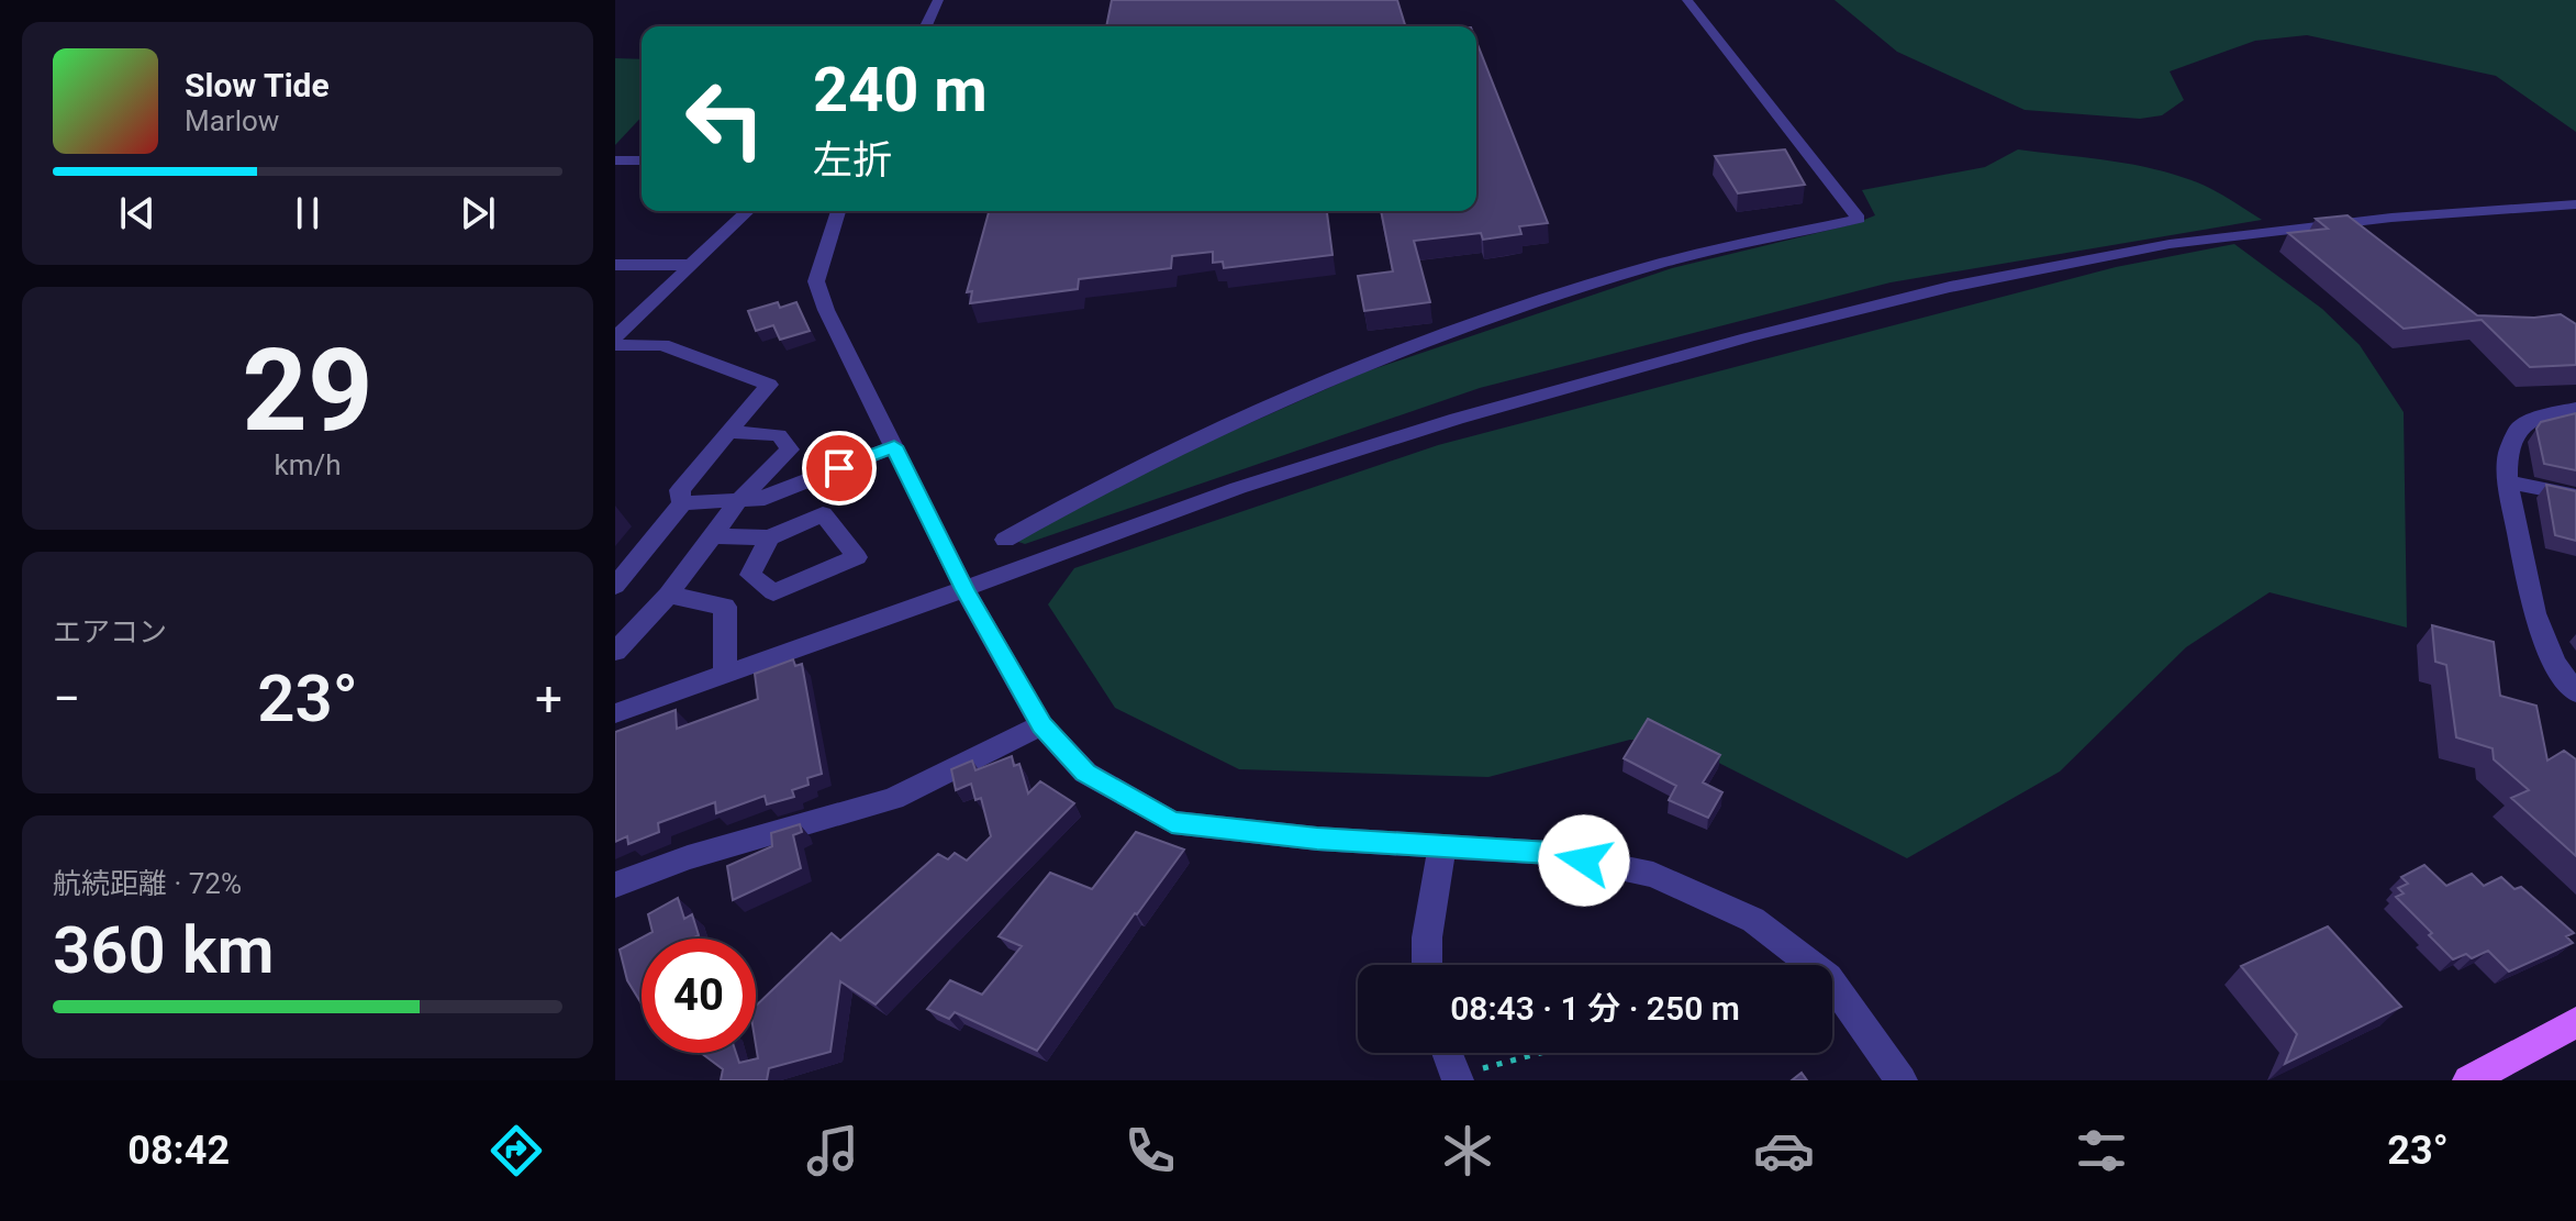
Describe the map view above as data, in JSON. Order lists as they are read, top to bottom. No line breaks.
{"page":{"turn":["240 m","左折"],"song":["Slow Tide","Marlow"],"tile":[["29","km/h"],"エアコン",["航続距離 · 72%","360 km"]],"heat":["−","23°","+"],"limit":"40","trip":"08:43 · 1 分 · 250 m","tabs":["08:42","23°"]}}
